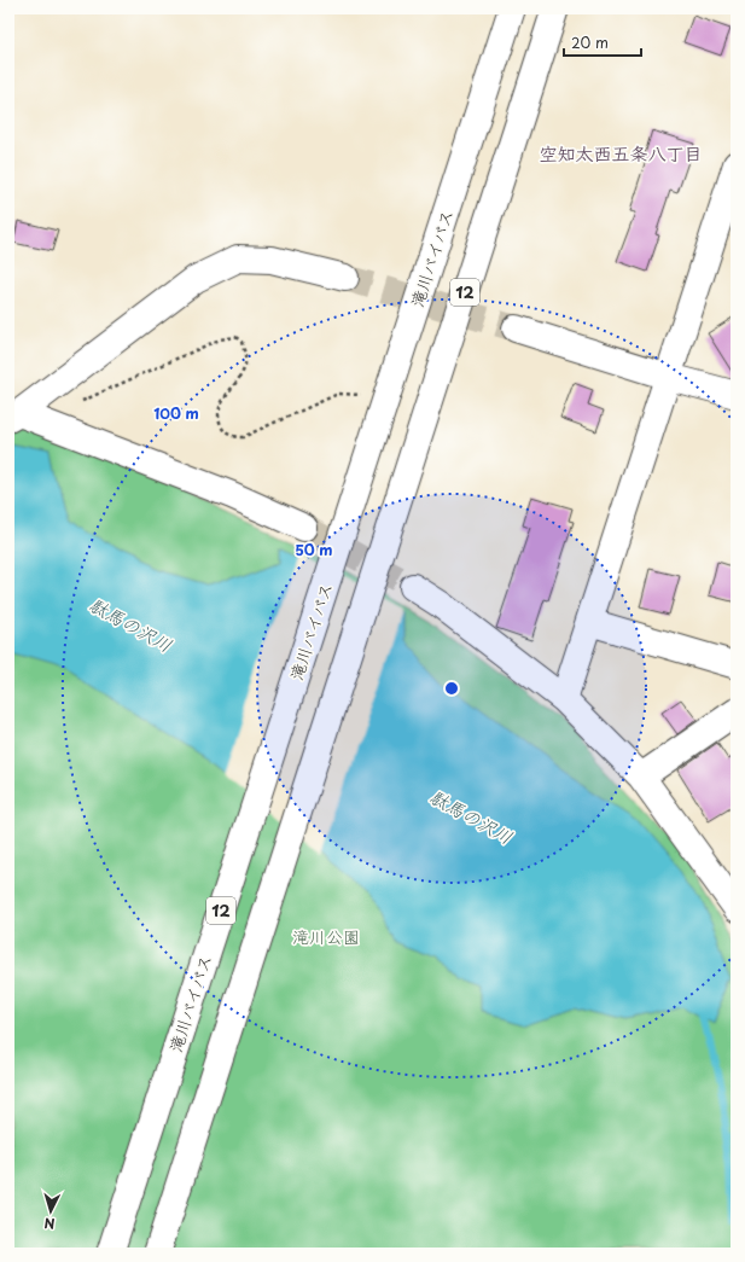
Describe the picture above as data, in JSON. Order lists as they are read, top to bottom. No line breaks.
{"streets":{"main road":["滝川バイパス","12"]},"districts":["空知太西五条八丁目"],"water":["駄馬の沢川"],"parks":["滝川公園"],"scale_bar":"20 m","north":"bottom","rings":["100 m","50 m"]}
